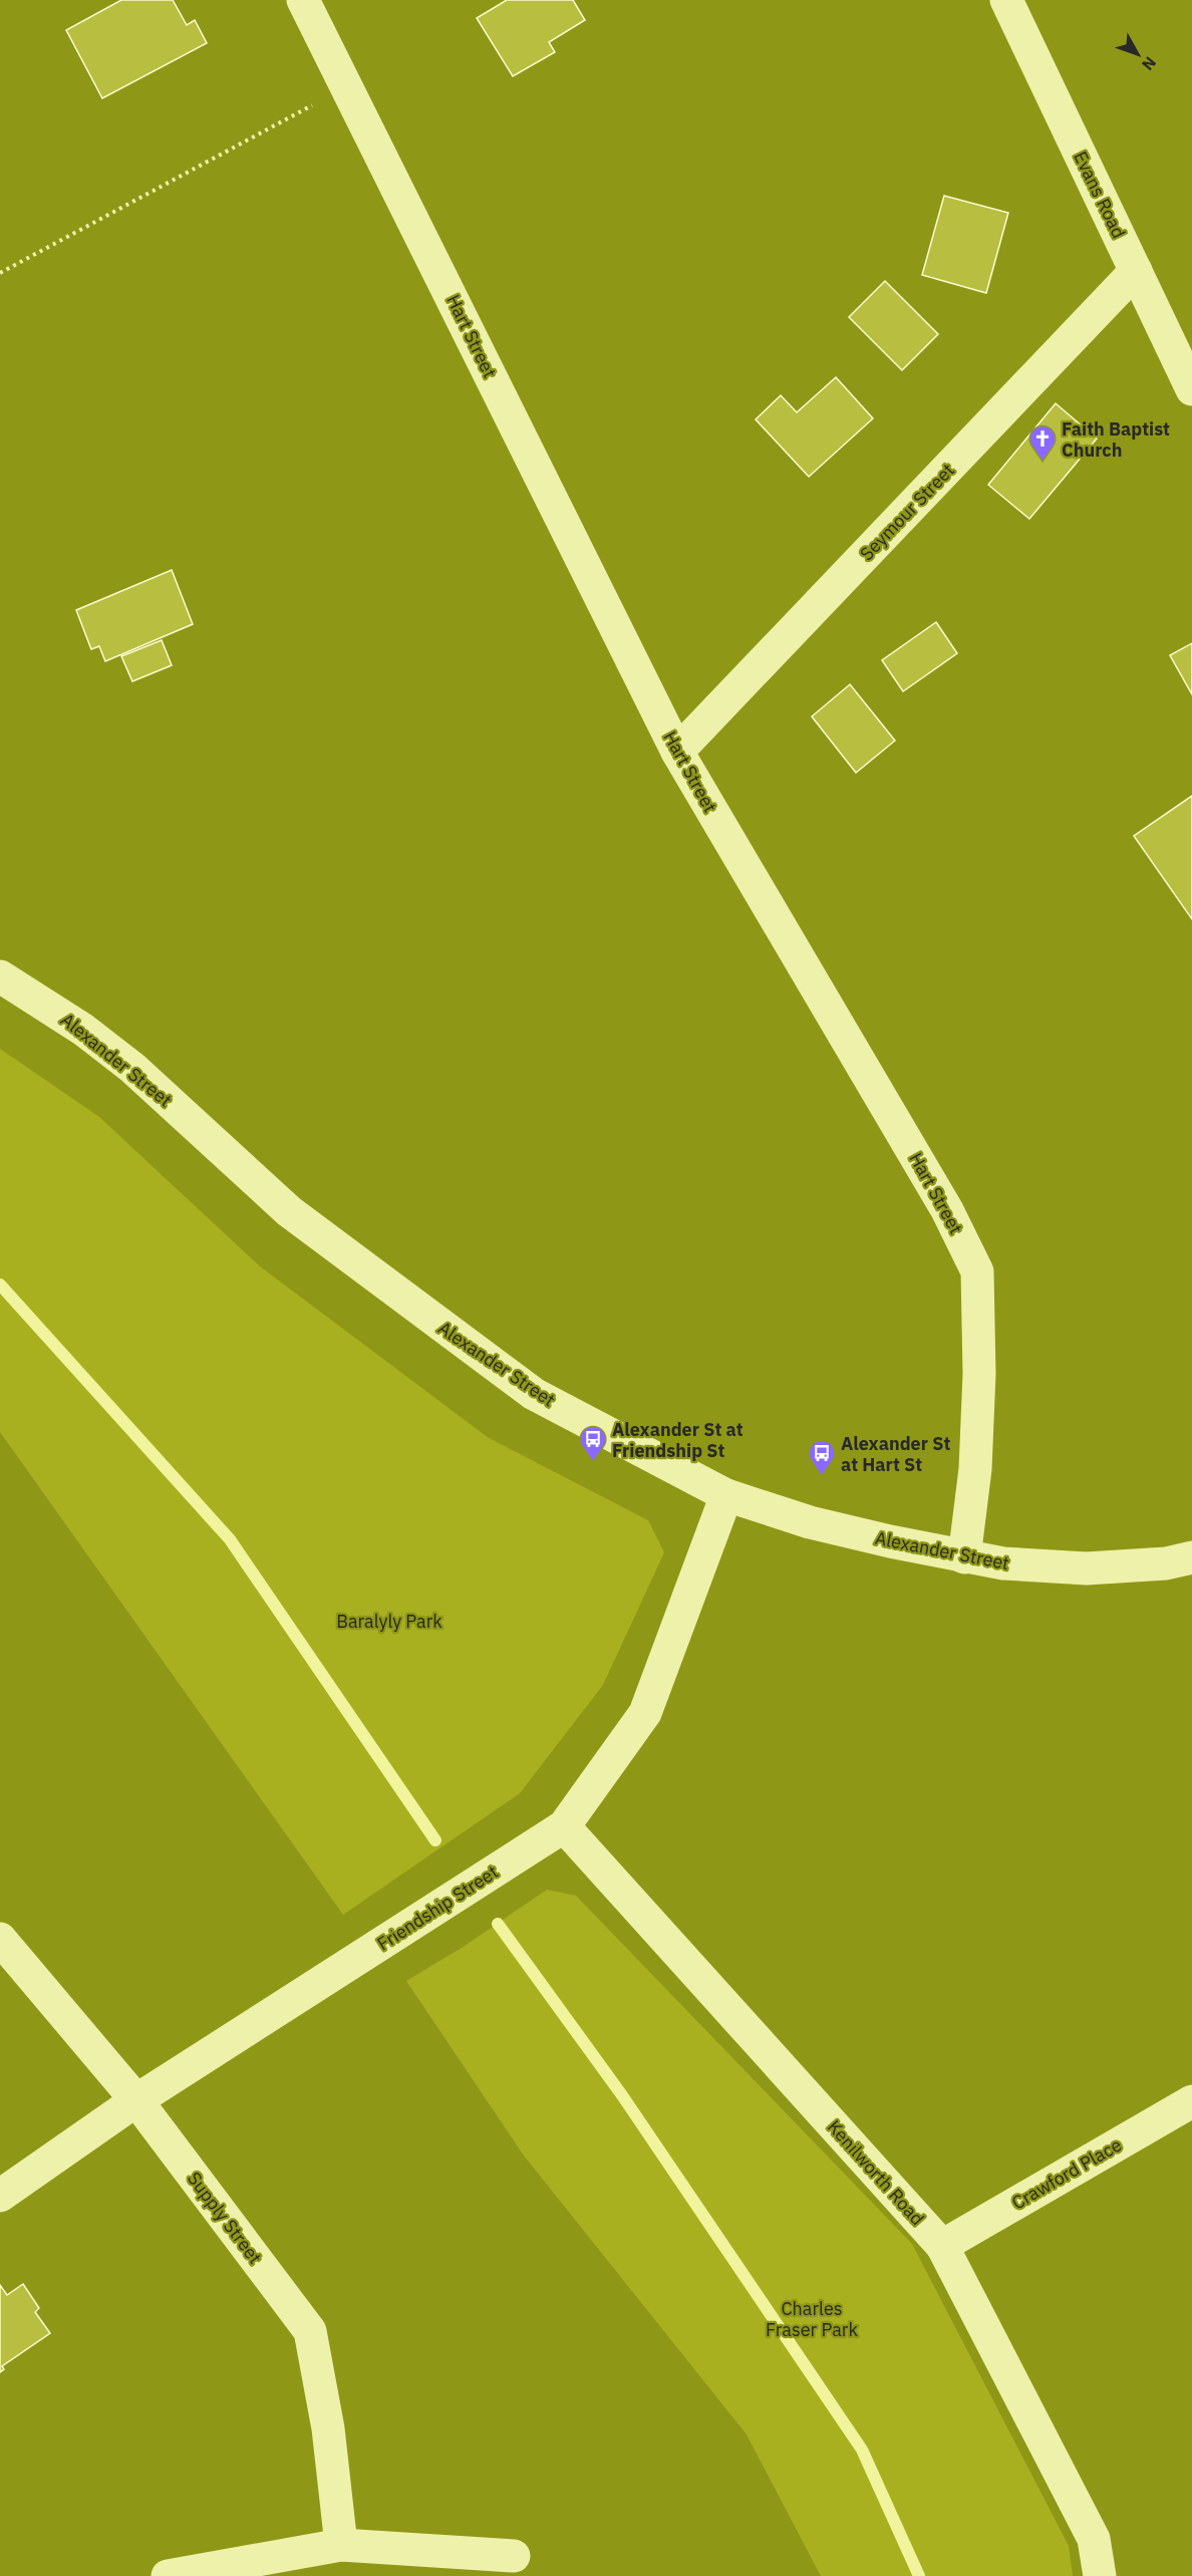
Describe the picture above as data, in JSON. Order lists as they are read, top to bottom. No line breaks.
{"streets":{"street":["Evans Road","Hart Street","Seymour Street","Alexander Street","Friendship Street","Kenilworth Road","Crawford Place","Supply Street"]},"crossings":[["Evans Road","Seymour Street"],["Hart Street","Seymour Street"],["Hart Street","Alexander Street"],["Alexander Street","Friendship Street"],["Friendship Street","Kenilworth Road"],["Friendship Street","Supply Street"],["Kenilworth Road","Crawford Place"]],"parks":["Baralyly Park","Charles Fraser Park"],"places":{"church":["Faith Baptist Church"],"bus stop":["Alexander St at Friendship St","Alexander St at Hart St"]},"north":"bottom right"}
